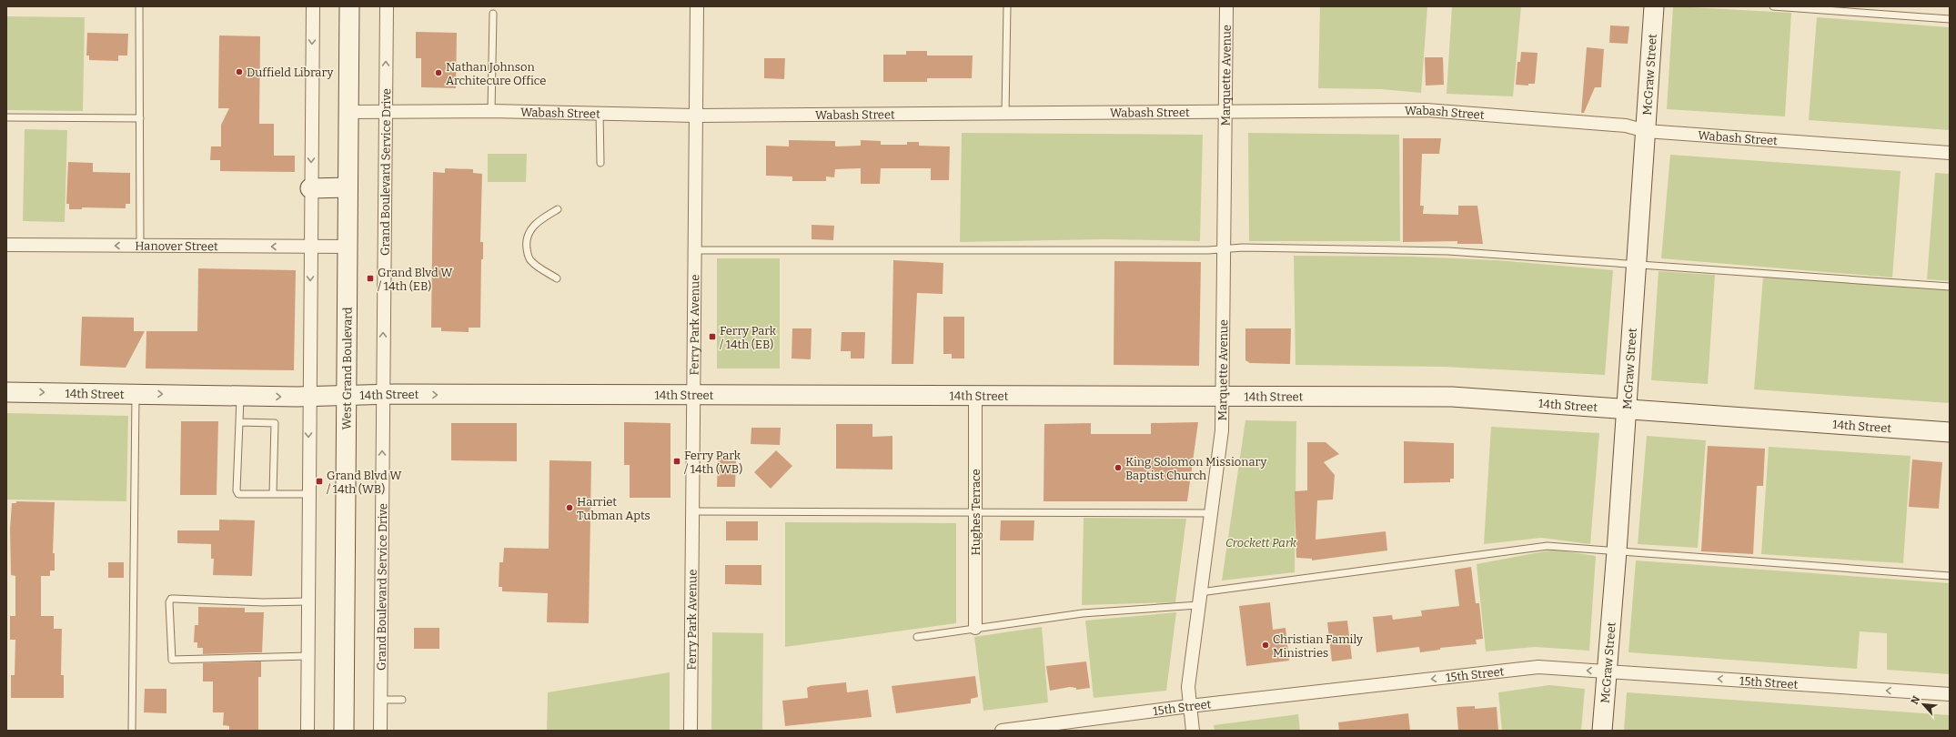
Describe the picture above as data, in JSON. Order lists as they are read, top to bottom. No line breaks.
{"streets":{"street":["Marquette Avenue","McGraw Street","Wabash Street","Grand Boulevard Service Drive","Hanover Street","Ferry Park Avenue","West Grand Boulevard","14th Street","Hughes Terrace","15th Street"]},"crossings":[["Marquette Avenue","Wabash Street"],["Marquette Avenue","14th Street"],["Marquette Avenue","15th Street"],["McGraw Street","Wabash Street"],["McGraw Street","14th Street"],["McGraw Street","15th Street"],["Wabash Street","Grand Boulevard Service Drive"],["Wabash Street","Ferry Park Avenue"],["Wabash Street","West Grand Boulevard"],["Grand Boulevard Service Drive","14th Street"],["Hanover Street","West Grand Boulevard"],["Ferry Park Avenue","14th Street"],["West Grand Boulevard","14th Street"],["14th Street","Hughes Terrace"]],"one_way":["Hanover Street","15th Street"],"parks":["Crockett Park"],"places":{"other":["Duffield Library","Nathan Johnson Architecure Office","King Solomon Missionary Baptist Church","Harriet Tubman Apts","Christian Family Ministries"],"transit":["Grand Blvd W / 14th (EB)","Ferry Park / 14th (EB)","Ferry Park / 14th (WB)","Grand Blvd W / 14th (WB)"]},"north":"top left"}
